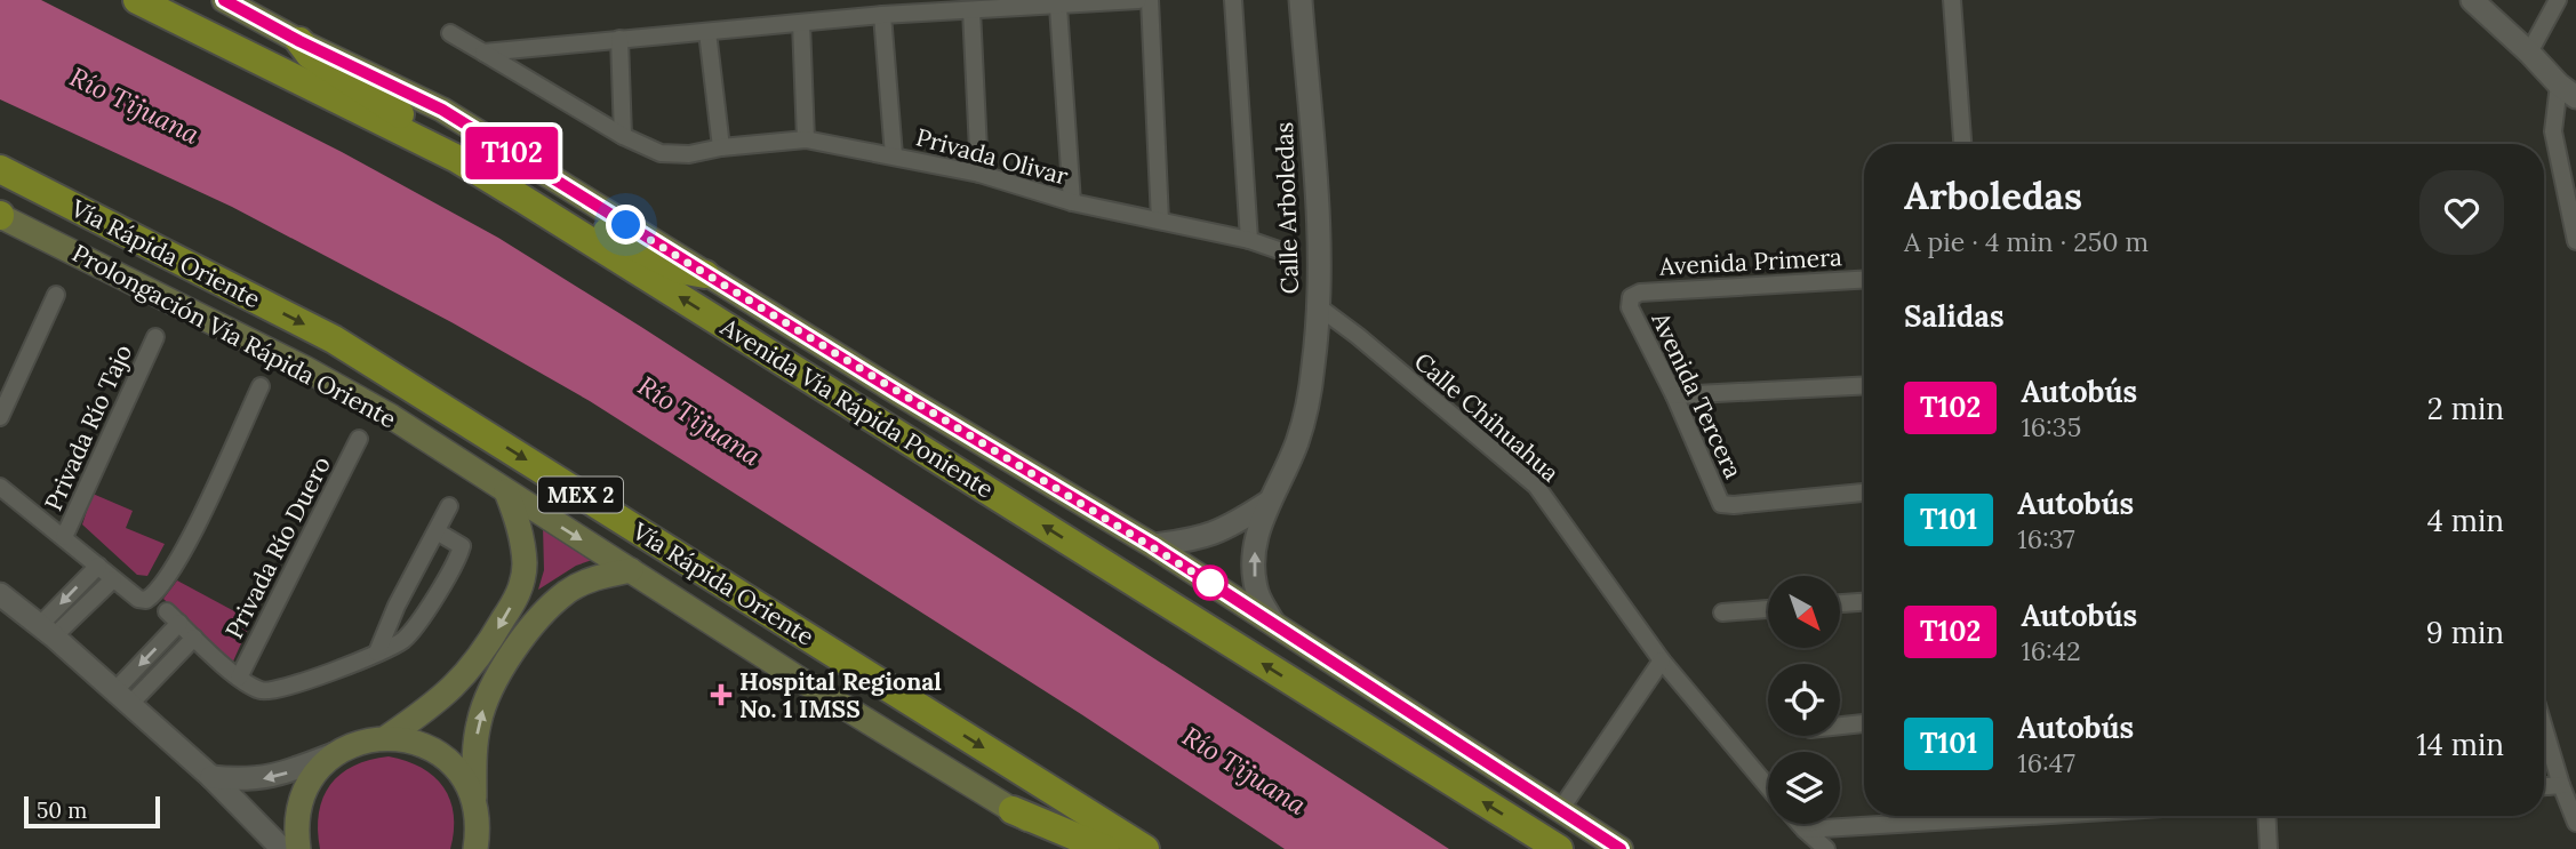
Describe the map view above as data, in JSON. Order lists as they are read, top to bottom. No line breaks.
{"streets":{"highway":["Vía Rápida Oriente","Avenida Vía Rápida Poniente","MEX 2"],"main road":["Prolongación Vía Rápida Oriente"],"street":["Privada Olivar","Calle Arboledas","Avenida Primera","Avenida Tercera","Calle Chihuahua","Privada Río Tajo","Privada Río Duero"]},"crossings":[["Calle Arboledas","Calle Chihuahua"],["Avenida Primera","Avenida Tercera"]],"one_way":["Avenida Vía Rápida Poniente"],"water":["Río Tijuana"],"places":{"health":["Hospital Regional No. 1 IMSS"]},"lines":["bus line T102"],"scale_bar":"50 m","north":"bottom right","page":{"on_map":"T102","heading":[["Arboledas","A pie · 4 min · 250 m"],"Salidas"],"list":[{"mark":"T102","name":"Autobús","note":"16:35","value":"2 min"},{"mark":"T101","name":"Autobús","note":"16:37","value":"4 min"},{"mark":"T102","name":"Autobús","note":"16:42","value":"9 min"},{"mark":"T101","name":"Autobús","note":"16:47","value":"14 min"}],"scale":"50 m"}}
